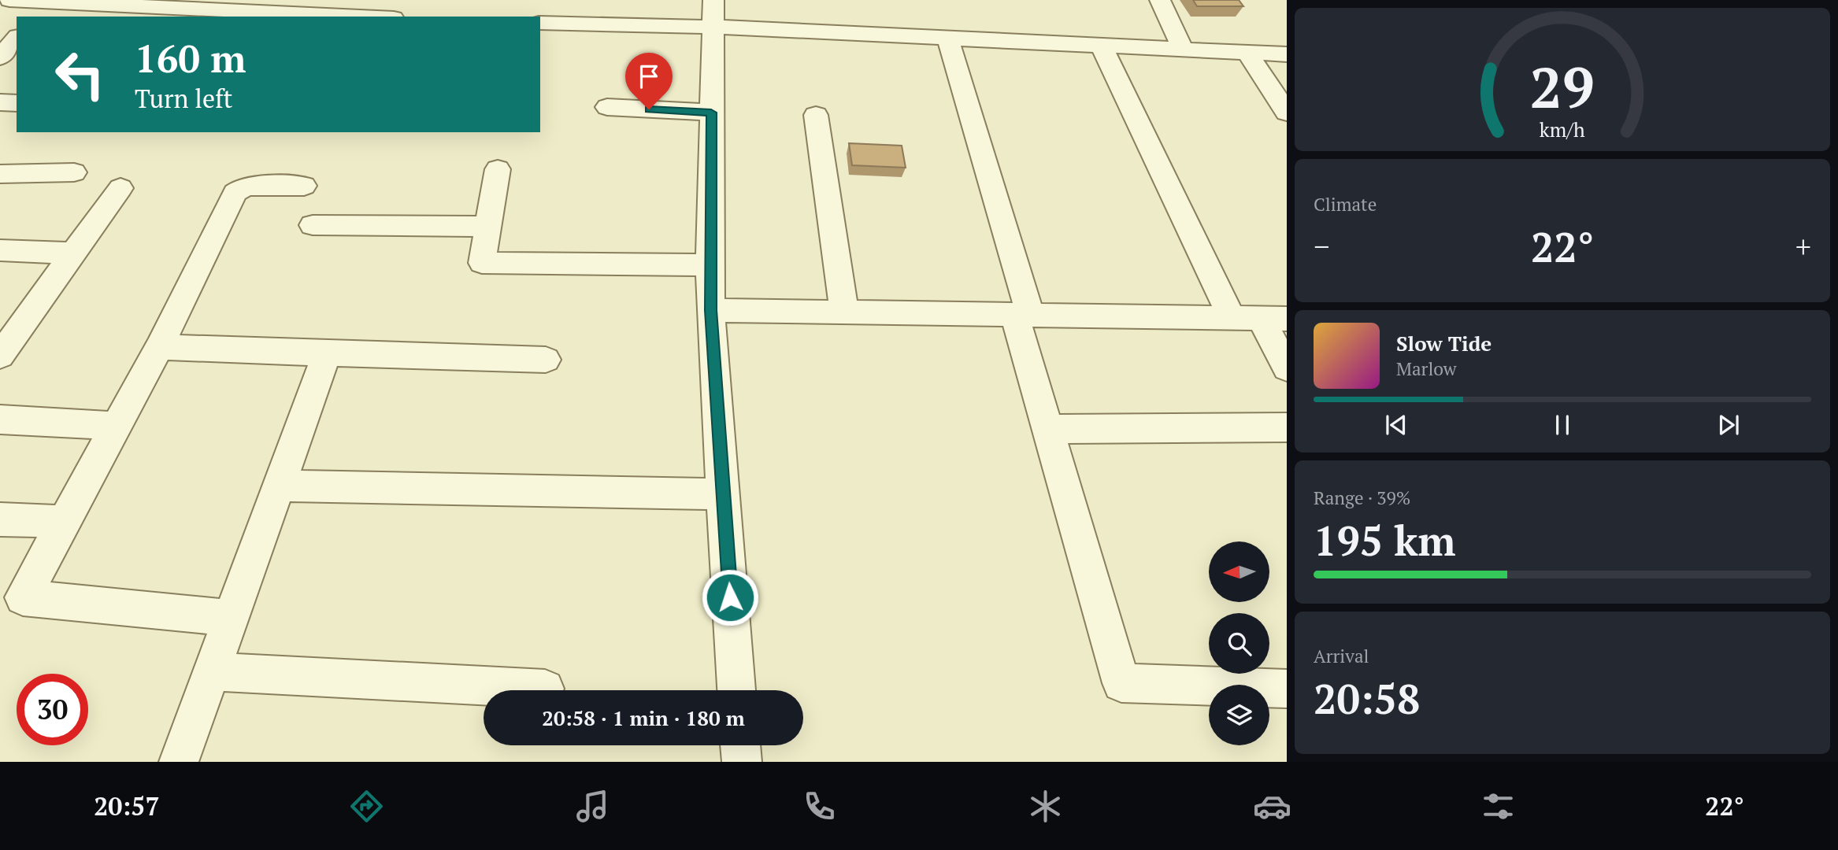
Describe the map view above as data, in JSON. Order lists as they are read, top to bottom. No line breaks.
{"north":"left","page":{"turn":["160 m","Turn left"],"tile":["Climate",["Range · 39%","195 km"],["Arrival","20:58"]],"heat":["−","22°","+"],"song":["Slow Tide","Marlow"],"limit":"30","trip":"20:58 · 1 min · 180 m","tabs":["20:57","22°"],"gauge":["29","km/h"]}}
